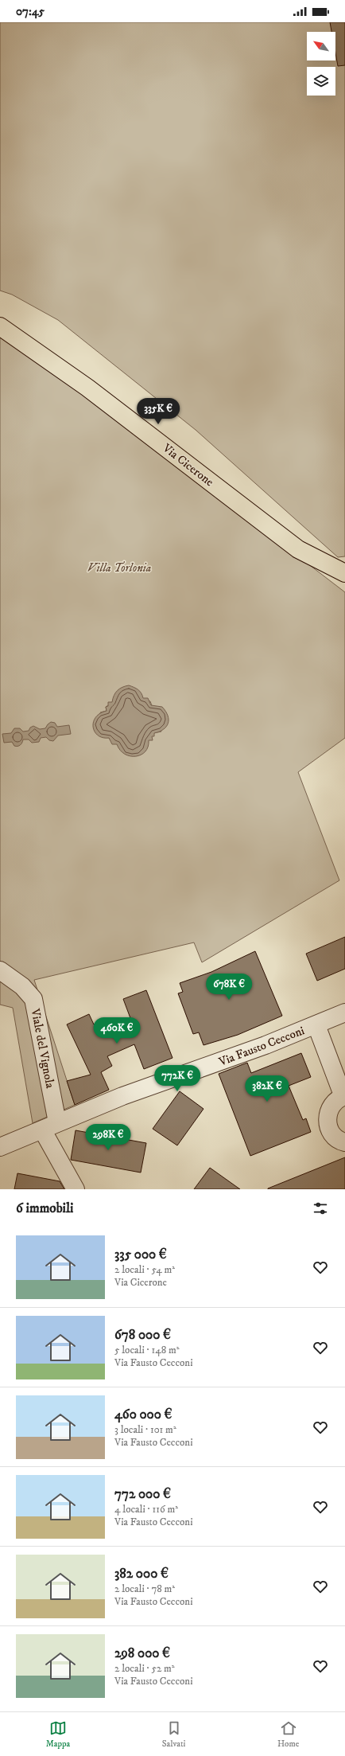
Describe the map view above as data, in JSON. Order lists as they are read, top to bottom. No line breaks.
{"streets":{"main road":["Via Cicerone"],"street":["Via Fausto Cecconi","Viale del Vignola"]},"crossings":[["Via Fausto Cecconi","Viale del Vignola"]],"parks":["Villa Torlonia"],"north":"top left","page":{"status":"07:45","price":["335K €","678K €","460K €","772K €","382K €","298K €"],"heading":"6 immobili","list":[{"name":"335 000 €","note":"2 locali · 54 m² · Via Cicerone"},{"name":"678 000 €","note":"5 locali · 148 m² · Via Fausto Cecconi"},{"name":"460 000 €","note":"3 locali · 101 m² · Via Fausto Cecconi"},{"name":"772 000 €","note":"4 locali · 116 m² · Via Fausto Cecconi"},{"name":"382 000 €","note":"2 locali · 78 m² · Via Fausto Cecconi"},{"name":"298 000 €","note":"2 locali · 52 m² · Via Fausto Cecconi"}],"tabs":["Mappa","Salvati","Home"]}}
